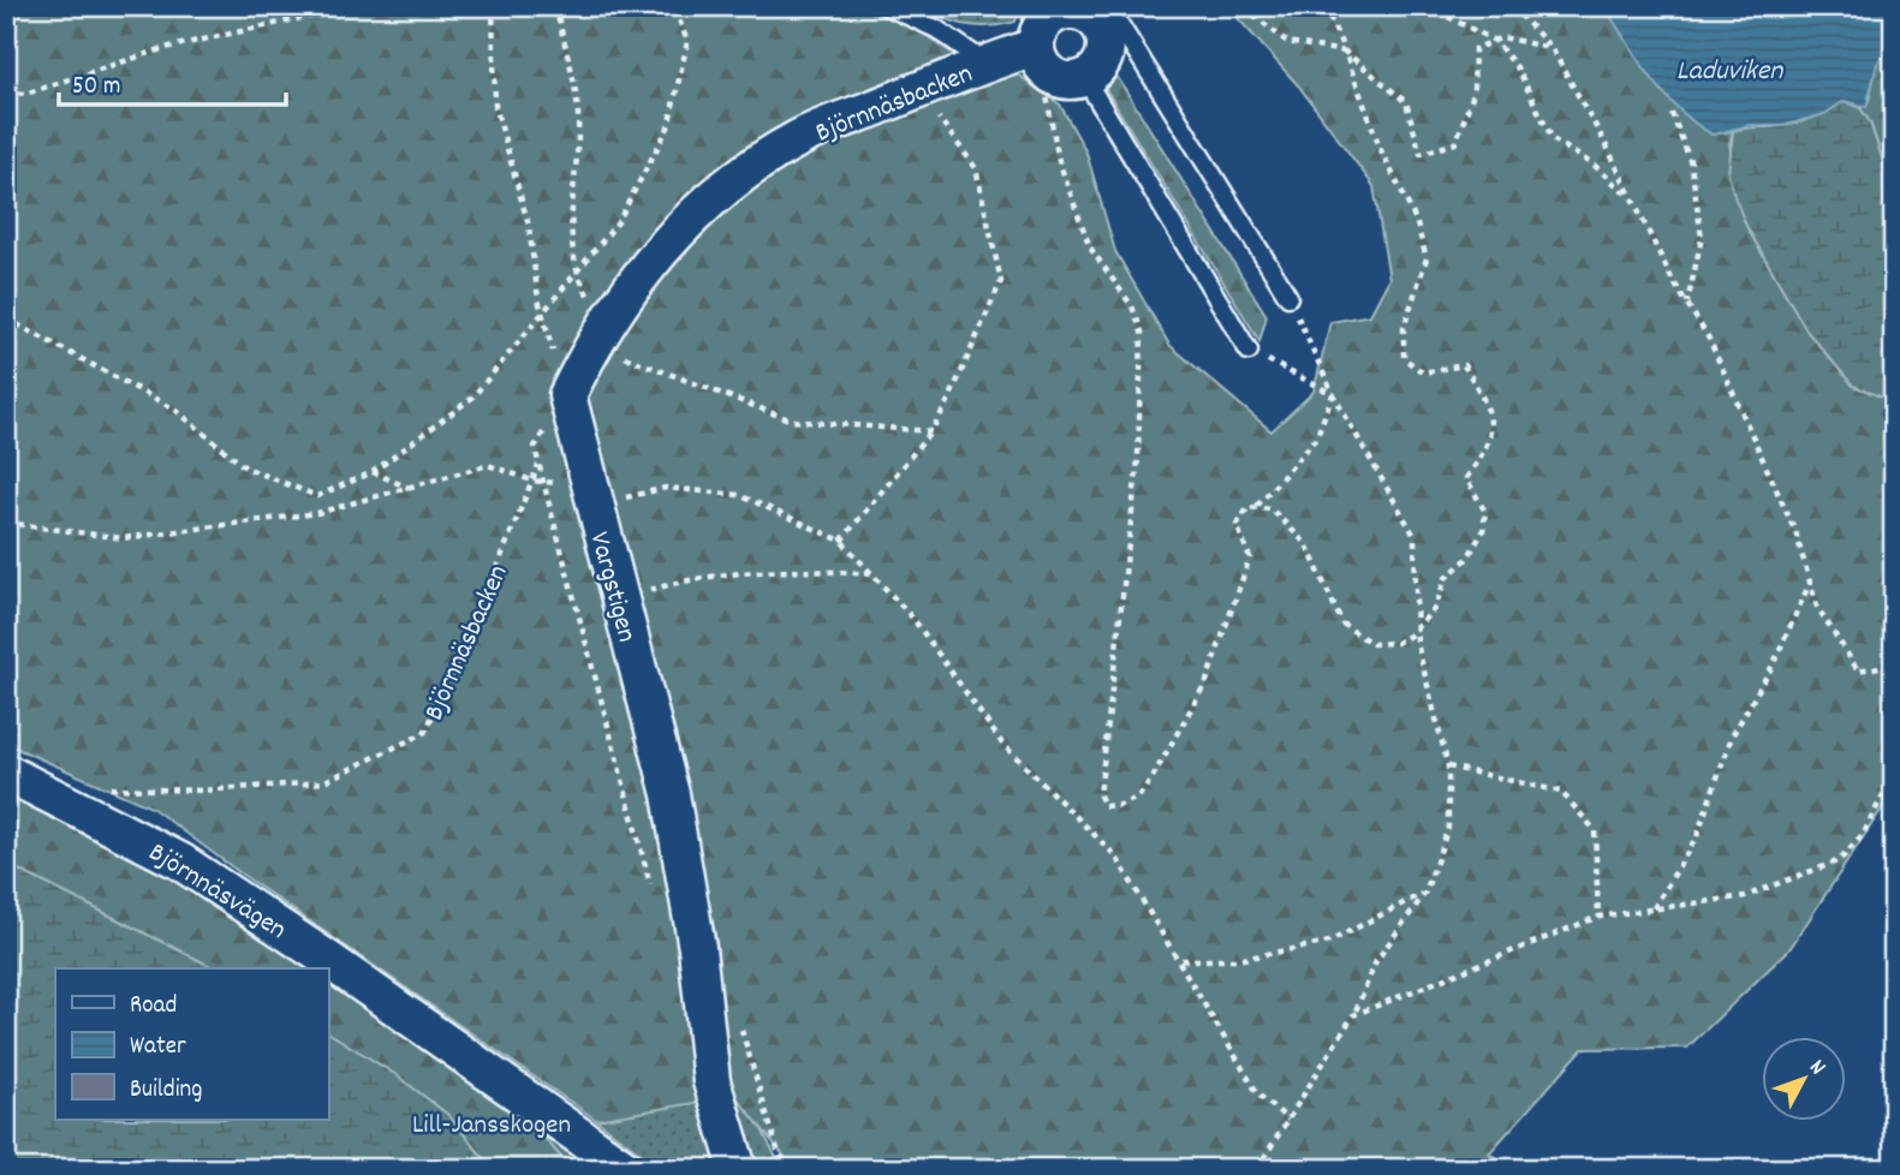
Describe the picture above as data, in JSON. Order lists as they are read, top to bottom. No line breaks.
{"streets":{"street":["Björnnäsbacken","Vargstigen","Björnnäsvägen"]},"crossings":[["Björnnäsbacken","Vargstigen"]],"water":["Laduviken"],"parks":["Lill-Jansskogen"],"legend":["Road","Water","Building"],"scale_bar":"50 m","north":"top right"}
